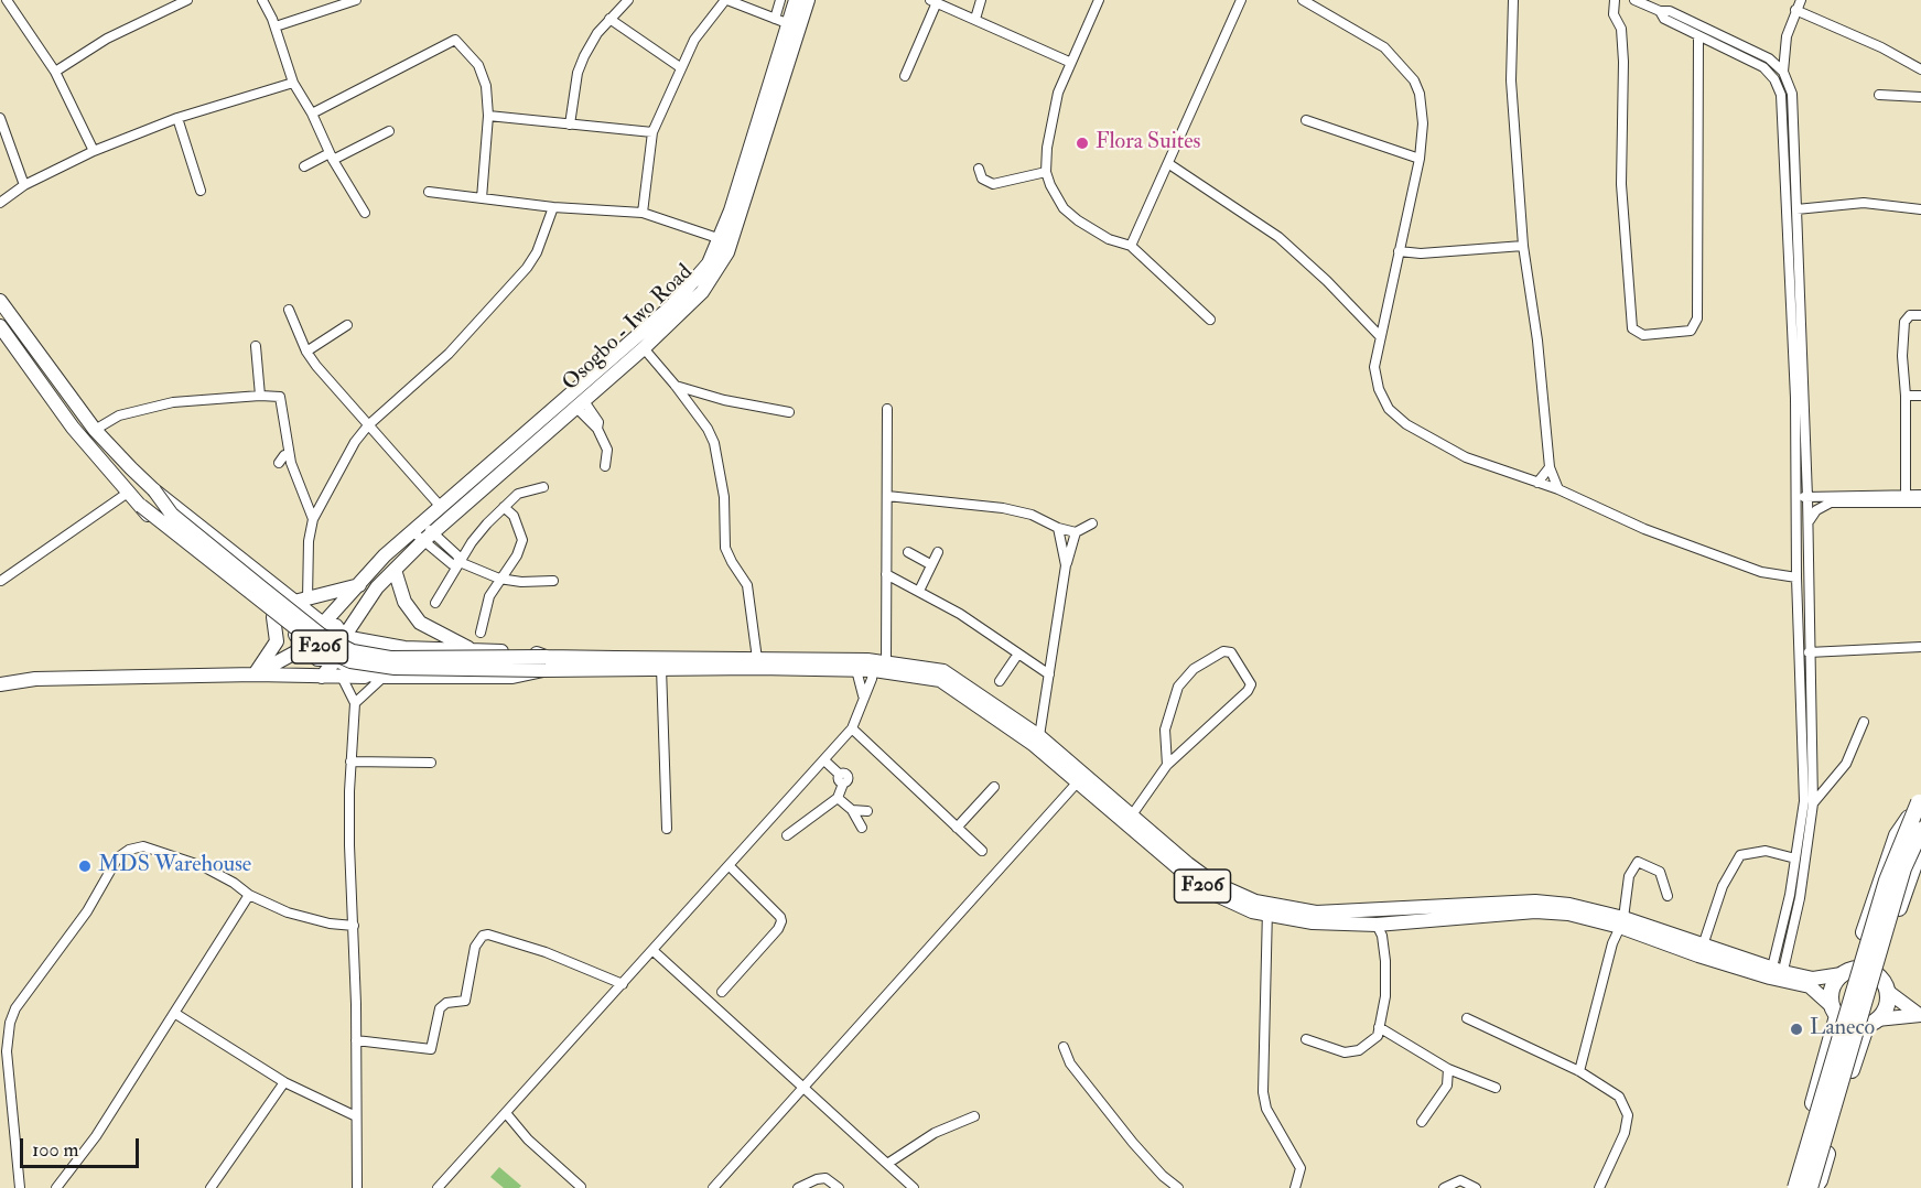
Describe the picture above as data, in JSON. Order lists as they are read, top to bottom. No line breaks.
{"streets":{"main road":["Osogbo - Iwo Road","F206"]},"places":["Flora Suites","MDS Warehouse","Laneco"],"scale_bar":"100 m"}
